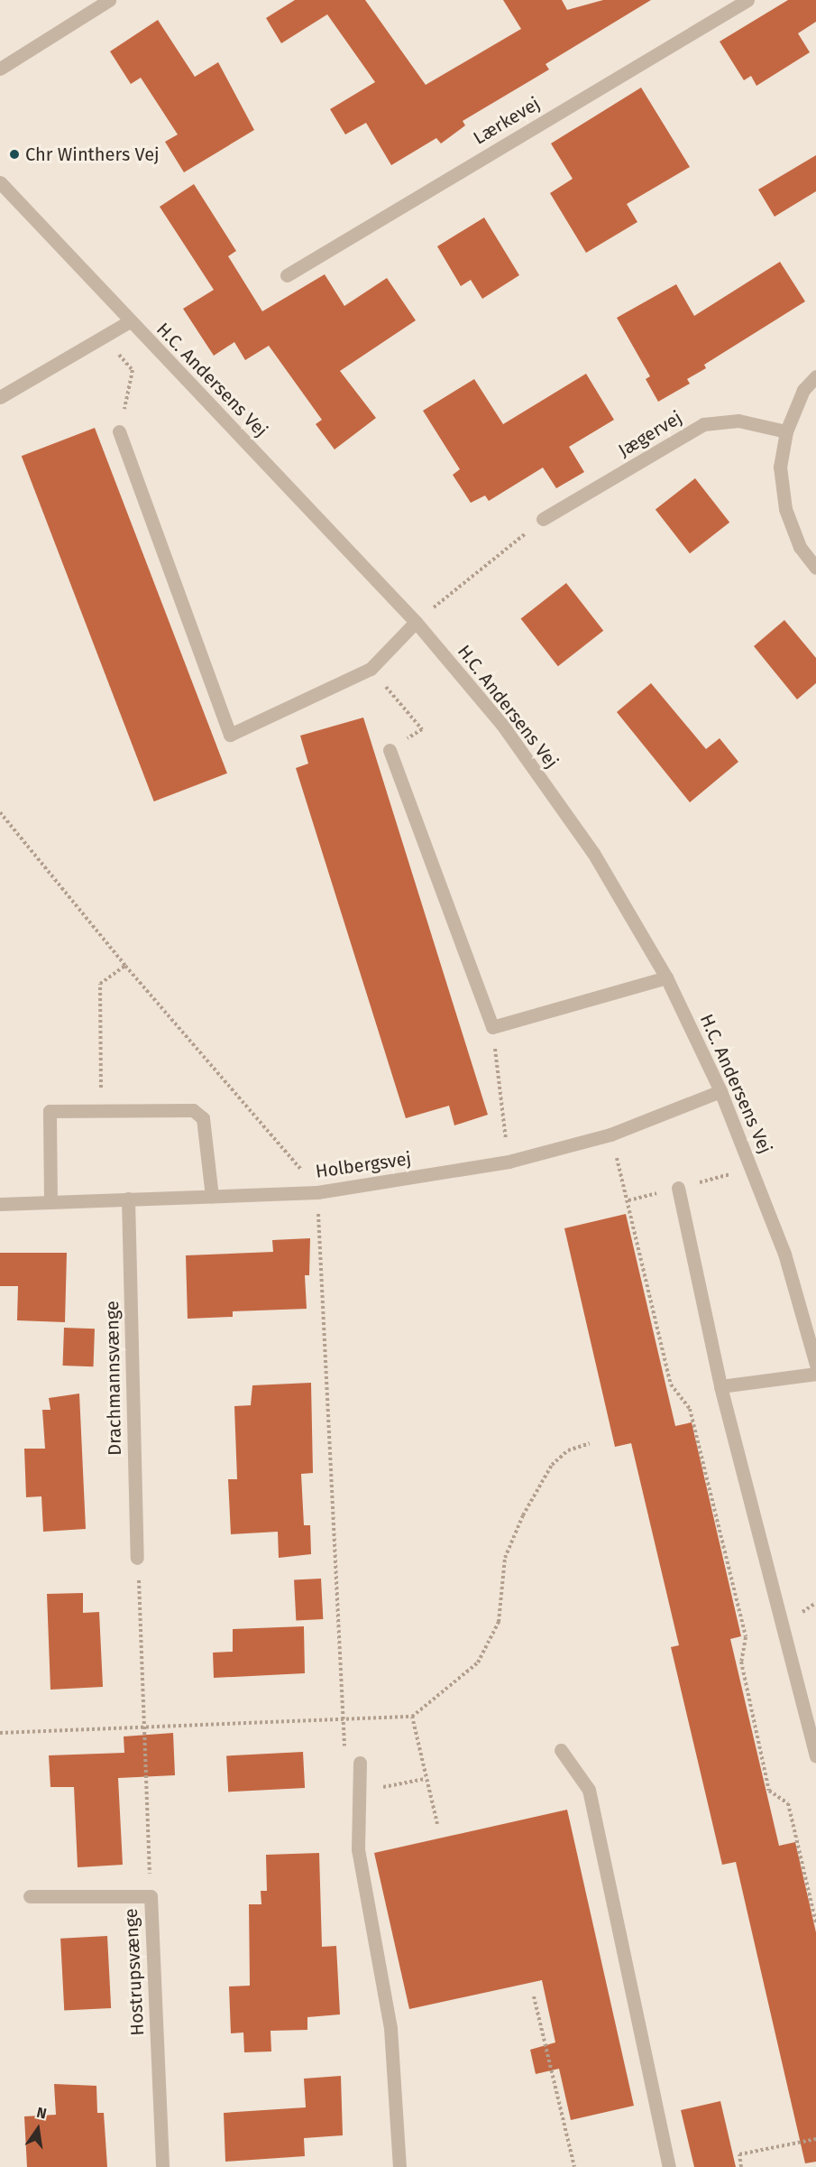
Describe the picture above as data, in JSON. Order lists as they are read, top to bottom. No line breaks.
{"streets":{"street":["Lærkevej","H.C. Andersens Vej","Jægervej","Holbergsvej","Drachmannsvænge","Hostrupsvænge"]},"crossings":[["H.C. Andersens Vej","Holbergsvej"],["Holbergsvej","Drachmannsvænge"]],"places":["Chr Winthers Vej"],"north":"top"}
